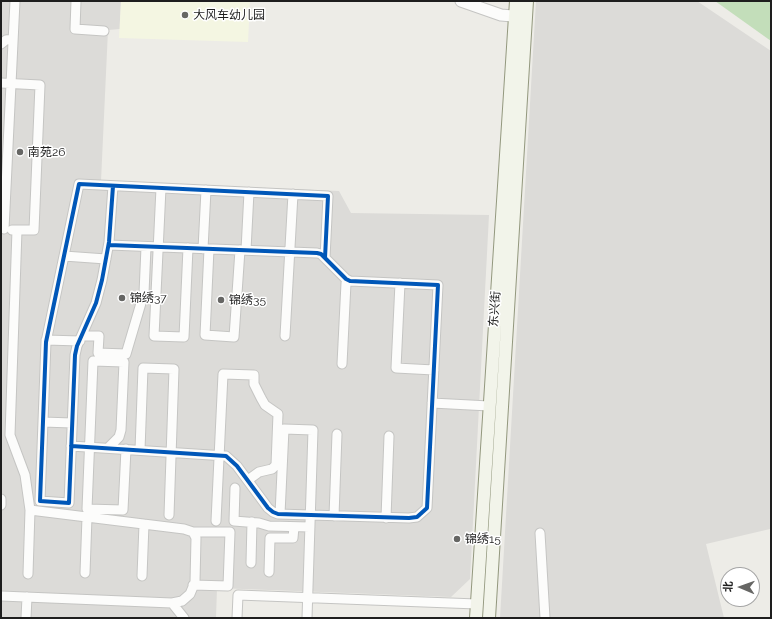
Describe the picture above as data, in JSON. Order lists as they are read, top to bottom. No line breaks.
{"streets":{"main road":["东兴街"]},"places":["大风车幼儿园","南苑26","锦绣37","锦绣35","锦绣15"],"north":"left"}
